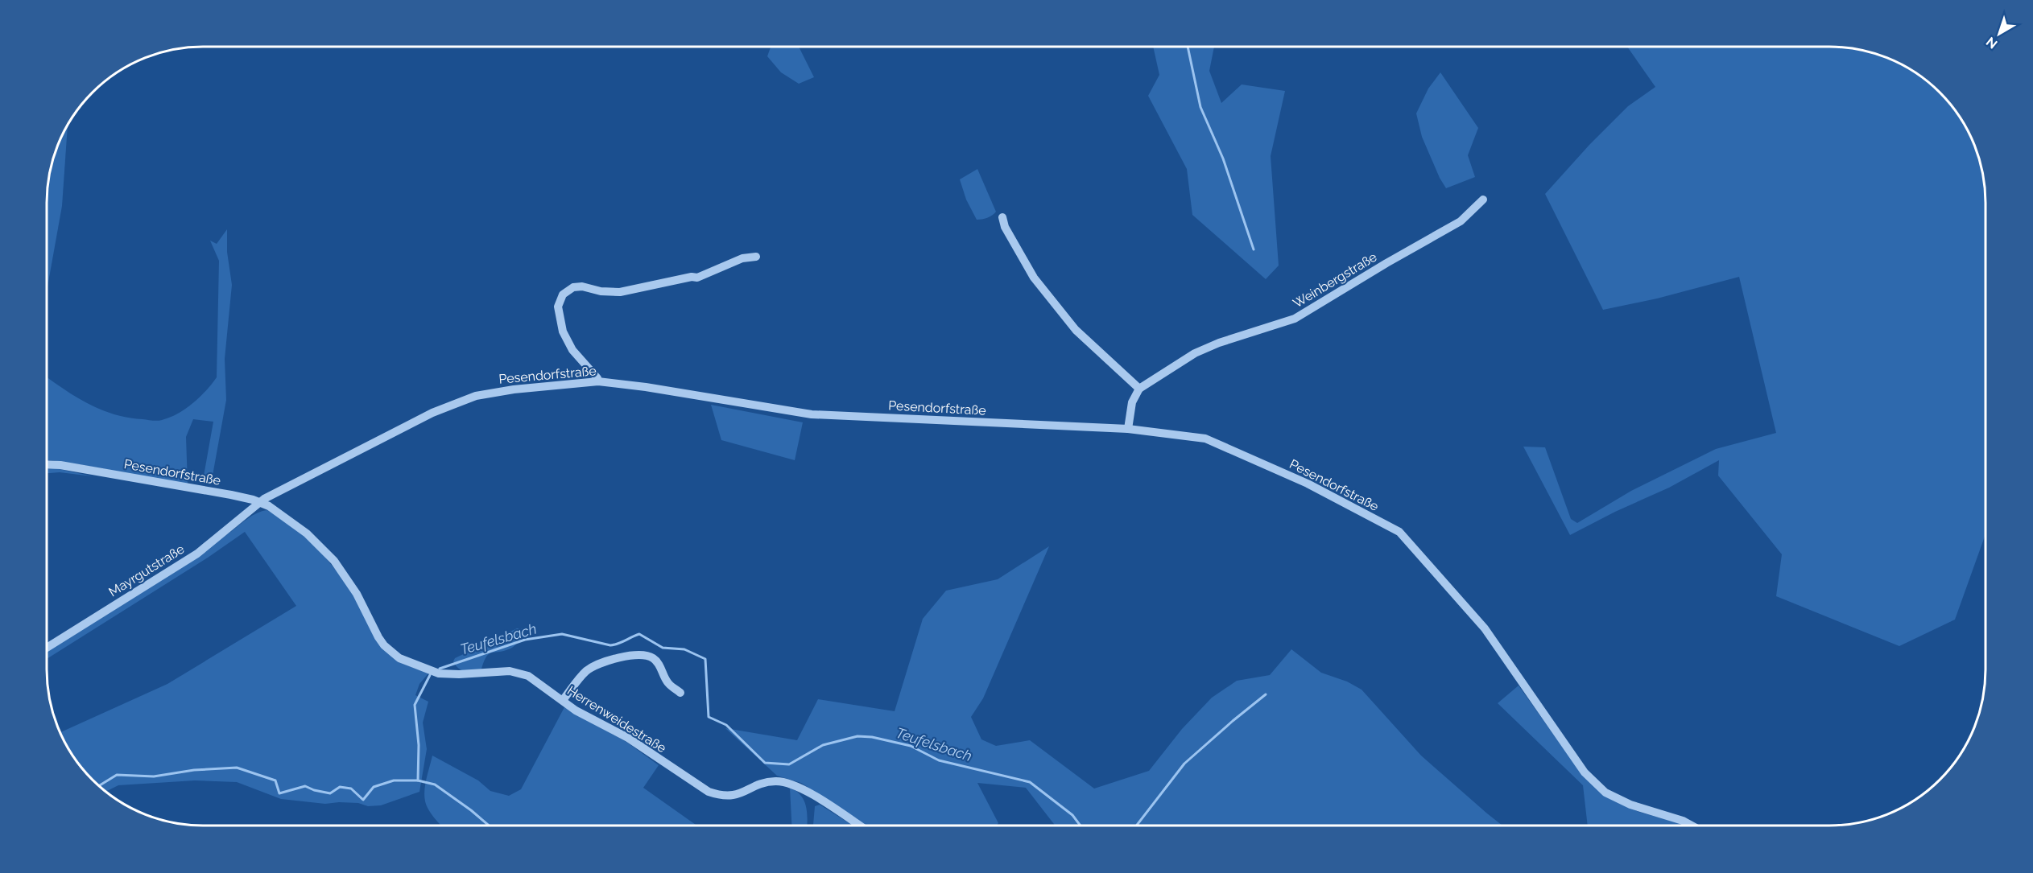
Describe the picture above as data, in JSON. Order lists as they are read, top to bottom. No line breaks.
{"streets":{"street":["Weinbergstraße","Pesendorfstraße","Mayrgutstraße","Herrenweidestraße"]},"crossings":[["Pesendorfstraße","Mayrgutstraße"],["Pesendorfstraße","Herrenweidestraße"],["Mayrgutstraße","Herrenweidestraße"]],"water":["Teufelsbach"],"north":"bottom left"}
